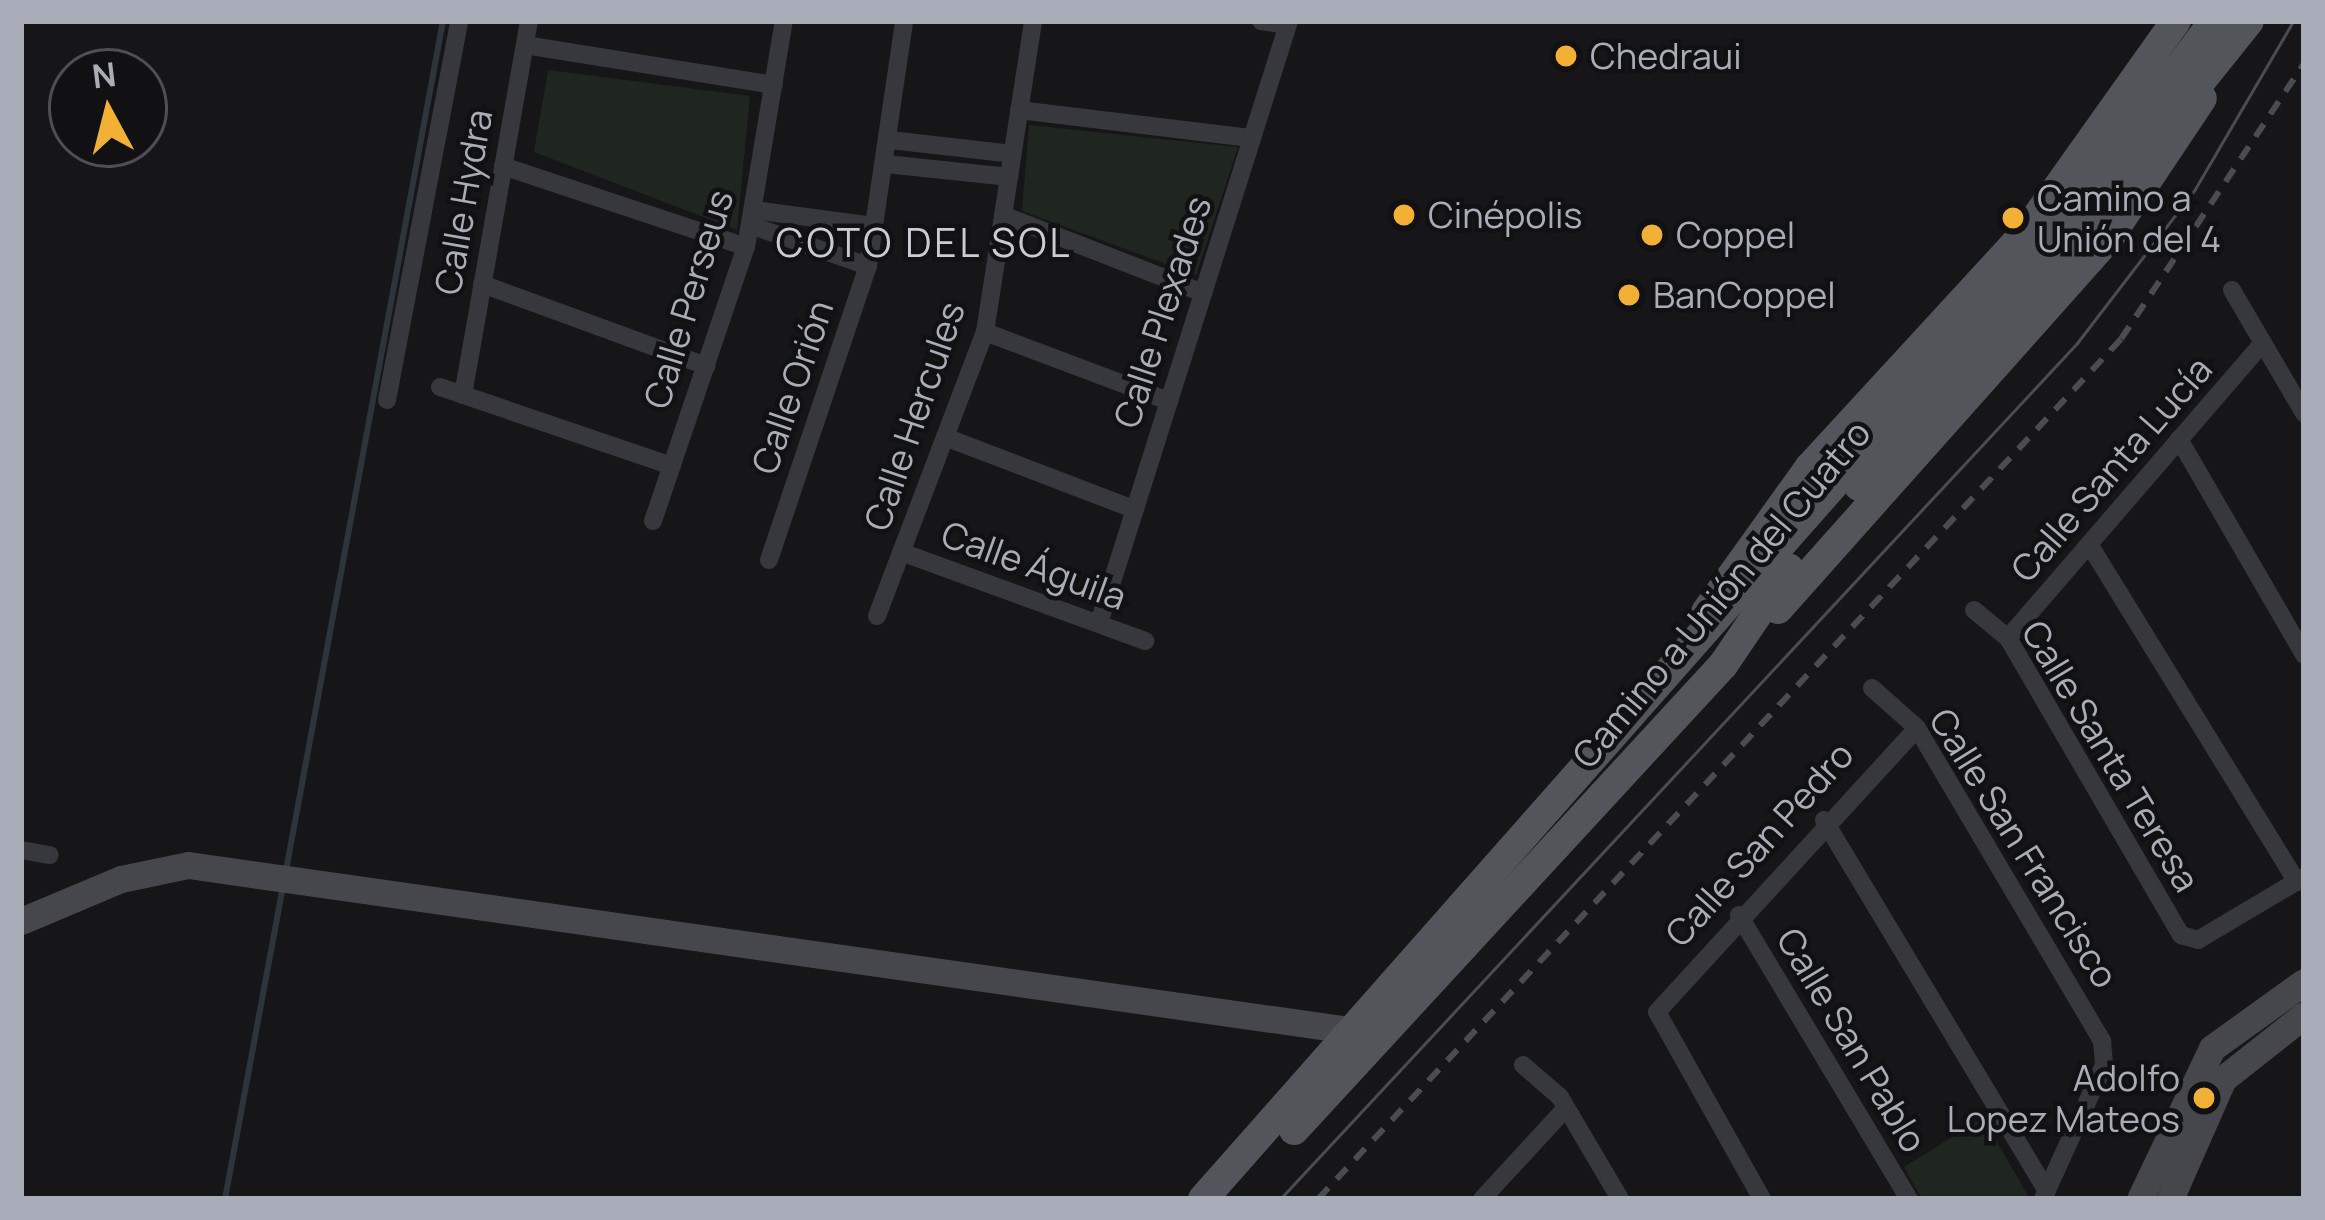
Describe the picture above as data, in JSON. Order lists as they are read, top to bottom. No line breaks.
{"streets":{"main road":["Camino a Unión del Cuatro"],"street":["Calle Hydra","Calle Perseus","Calle Plexades","Calle Orión","Calle Hercules","Calle Santa Lucía","Calle Águila","Calle Santa Teresa","Calle San Pedro","Calle San Francisco","Calle San Pablo"]},"crossings":[["Calle Plexades","Calle Águila"],["Calle Hercules","Calle Águila"],["Calle Santa Lucía","Calle Santa Teresa"],["Calle San Pedro","Calle San Francisco"],["Calle San Pedro","Calle San Pablo"]],"districts":["COTO DEL SOL"],"places":["Chedraui","Cinépolis","Camino a Unión del 4","Coppel","BanCoppel","Adolfo Lopez Mateos"],"north":"top"}
